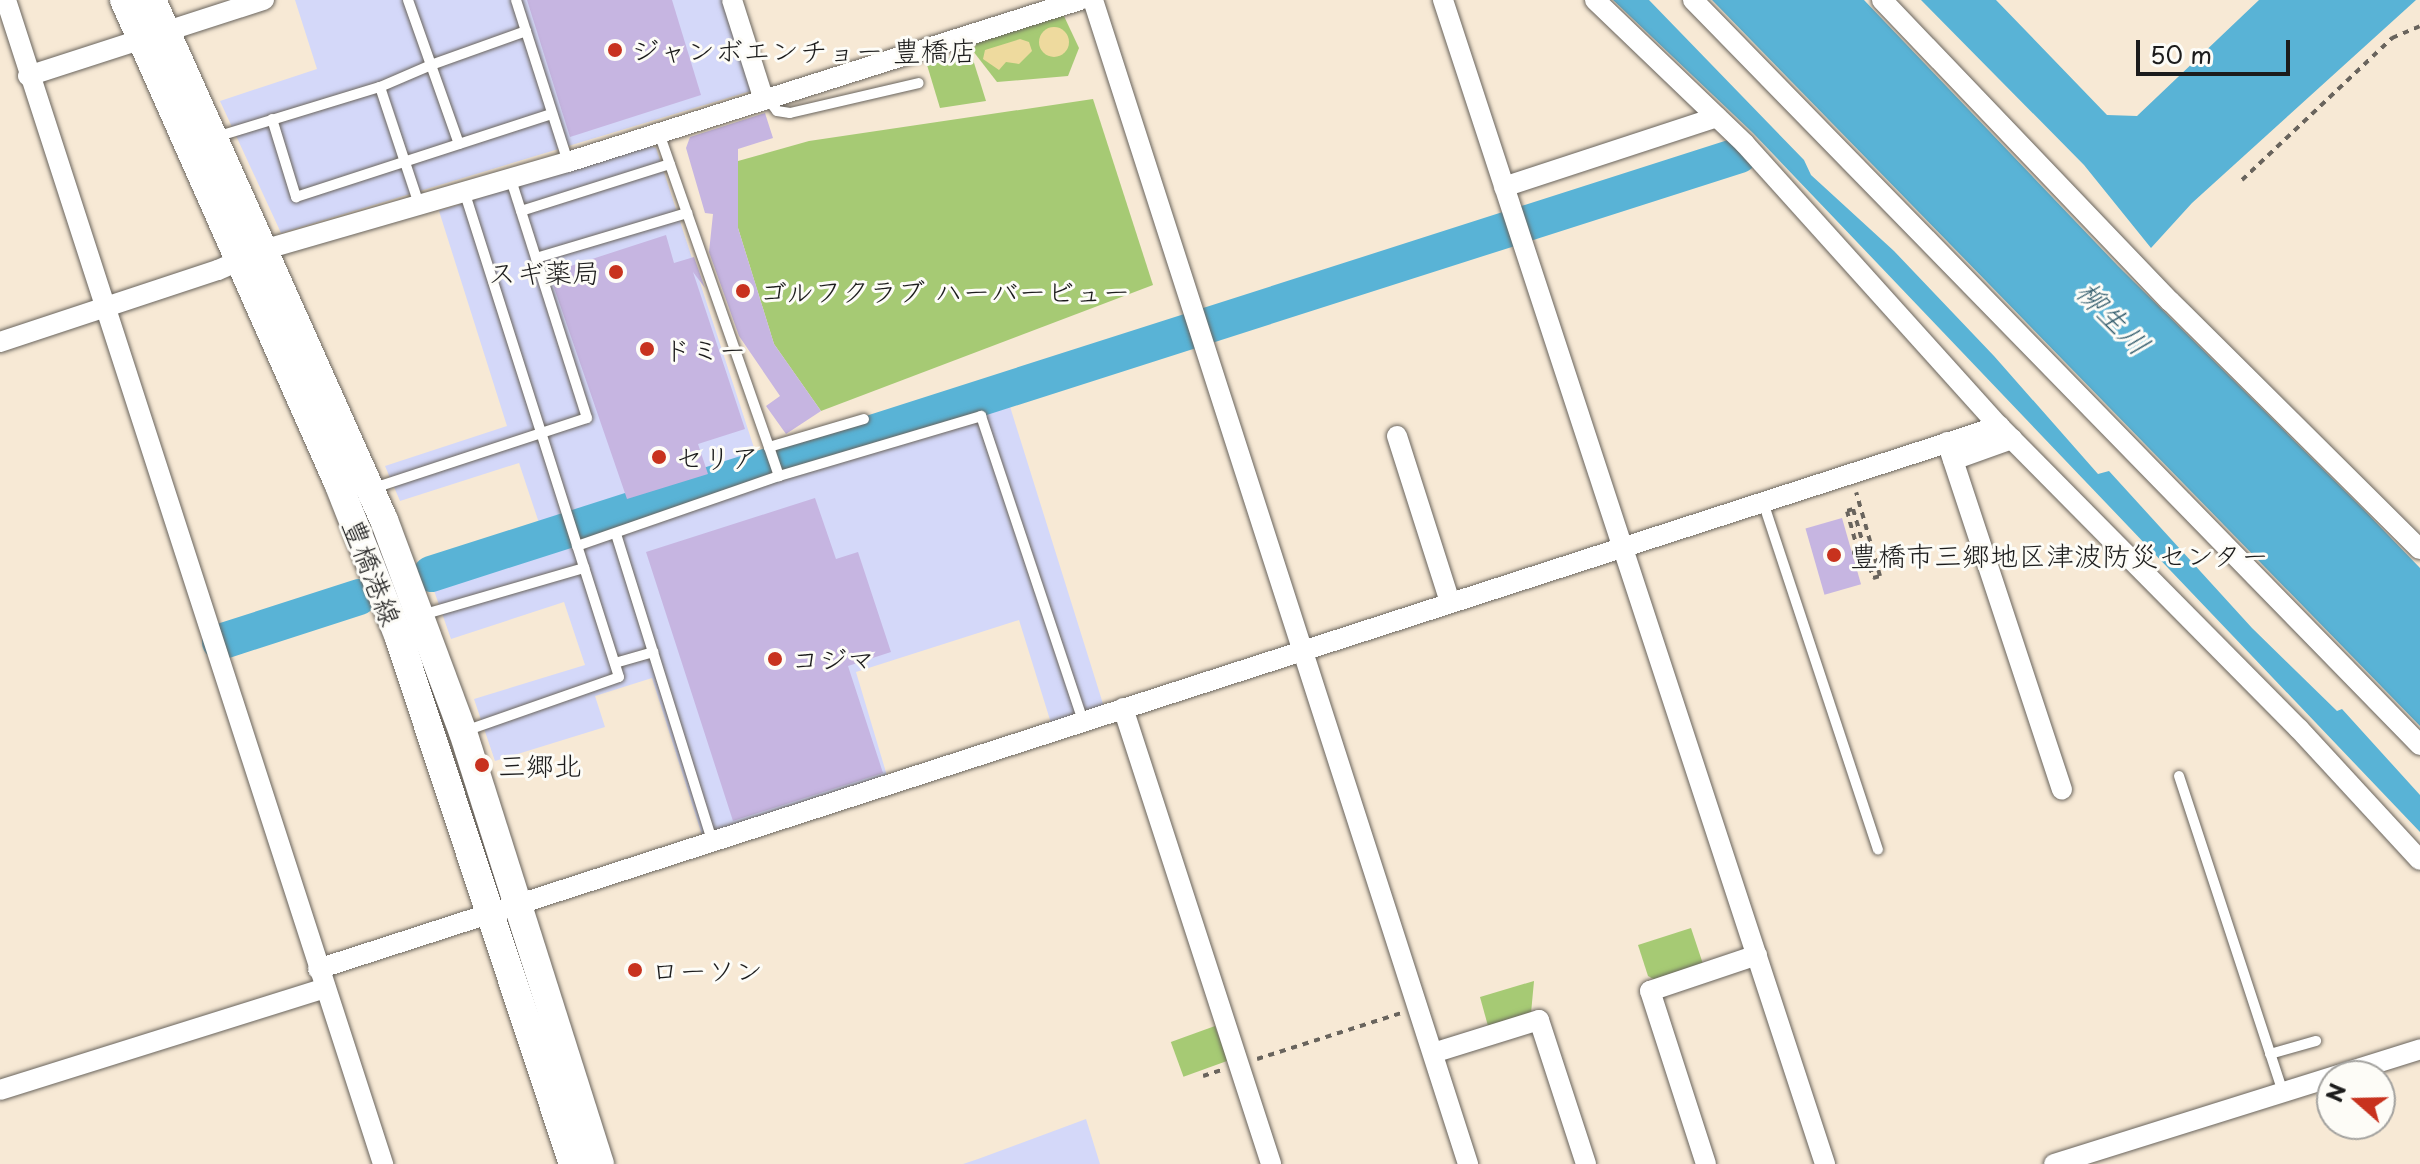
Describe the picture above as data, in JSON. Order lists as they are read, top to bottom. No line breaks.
{"streets":{"main road":["豊橋港線"]},"water":["柳生川"],"places":["ジャンボエンチョー 豊橋店","スギ薬局","ゴルフクラブ ハーバービュー","ドミー","セリア","豊橋市三郷地区津波防災センター","コジマ","三郷北","ローソン"],"scale_bar":"50 m","north":"left"}
